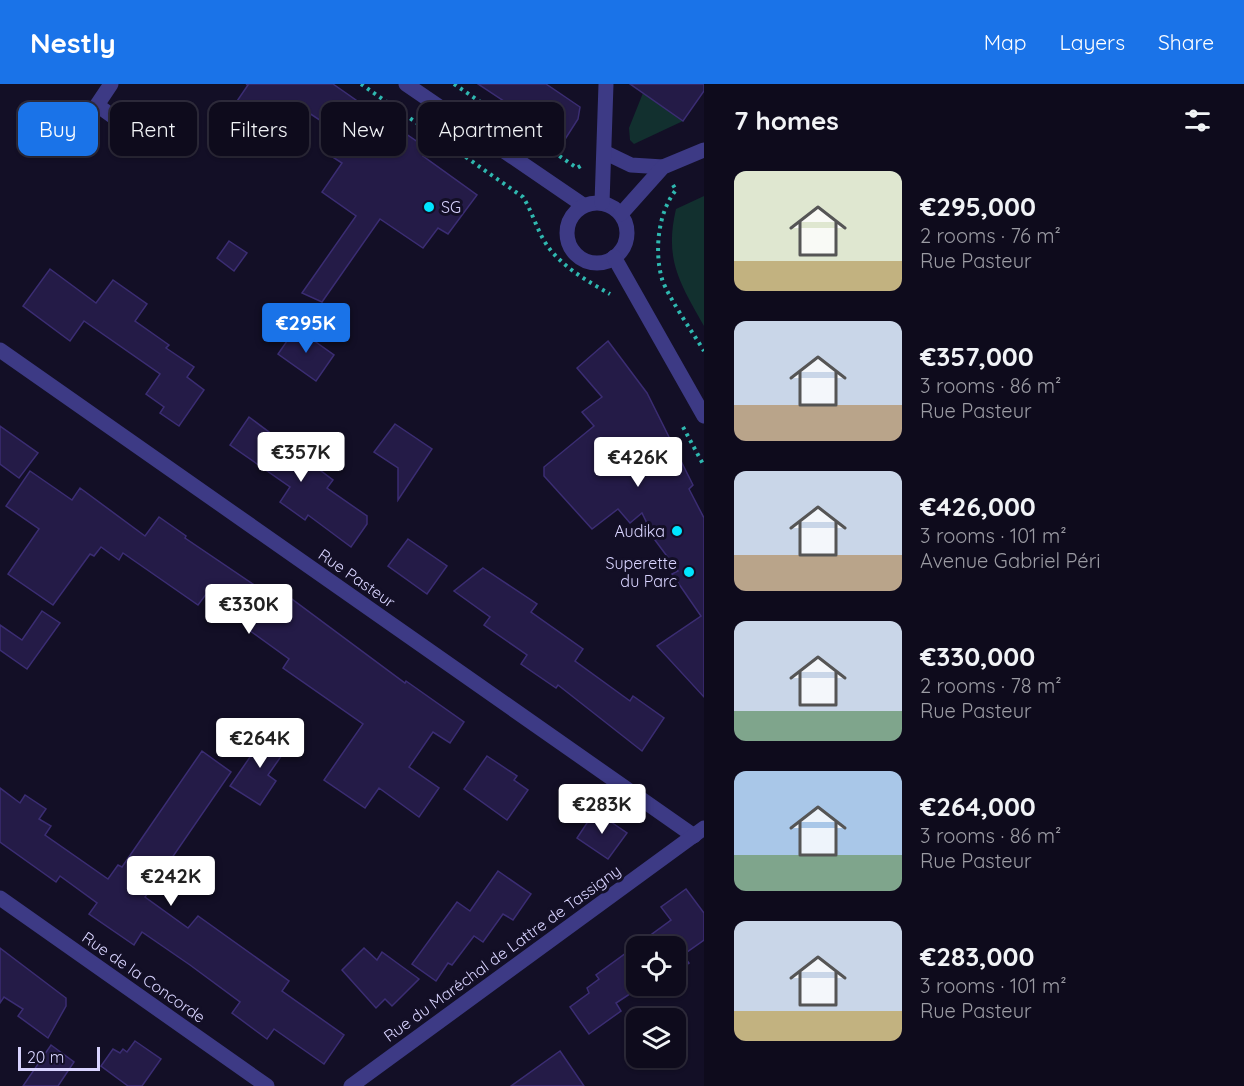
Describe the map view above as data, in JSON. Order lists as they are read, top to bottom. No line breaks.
{"streets":{"street":["Rue Pasteur","Rue du Maréchal de Lattre de Tassigny","Rue de la Concorde"]},"crossings":[["Rue Pasteur","Rue du Maréchal de Lattre de Tassigny"]],"places":["SG","Audika","Superette du Parc"],"scale_bar":"20 m","page":{"header":"Nestly","nav":["Map","Layers","Share"],"heading":"7 homes","chip":["Buy","Rent","Filters","New","Apartment"],"list":[{"name":"€295,000","note":"2 rooms · 76 m² · Rue Pasteur"},{"name":"€357,000","note":"3 rooms · 86 m² · Rue Pasteur"},{"name":"€426,000","note":"3 rooms · 101 m² · Avenue Gabriel Péri"},{"name":"€330,000","note":"2 rooms · 78 m² · Rue Pasteur"},{"name":"€264,000","note":"3 rooms · 86 m² · Rue Pasteur"},{"name":"€283,000","note":"3 rooms · 101 m² · Rue Pasteur"}],"price":["€295K","€357K","€426K","€330K","€264K","€283K","€242K"],"scale":"20 m"}}
